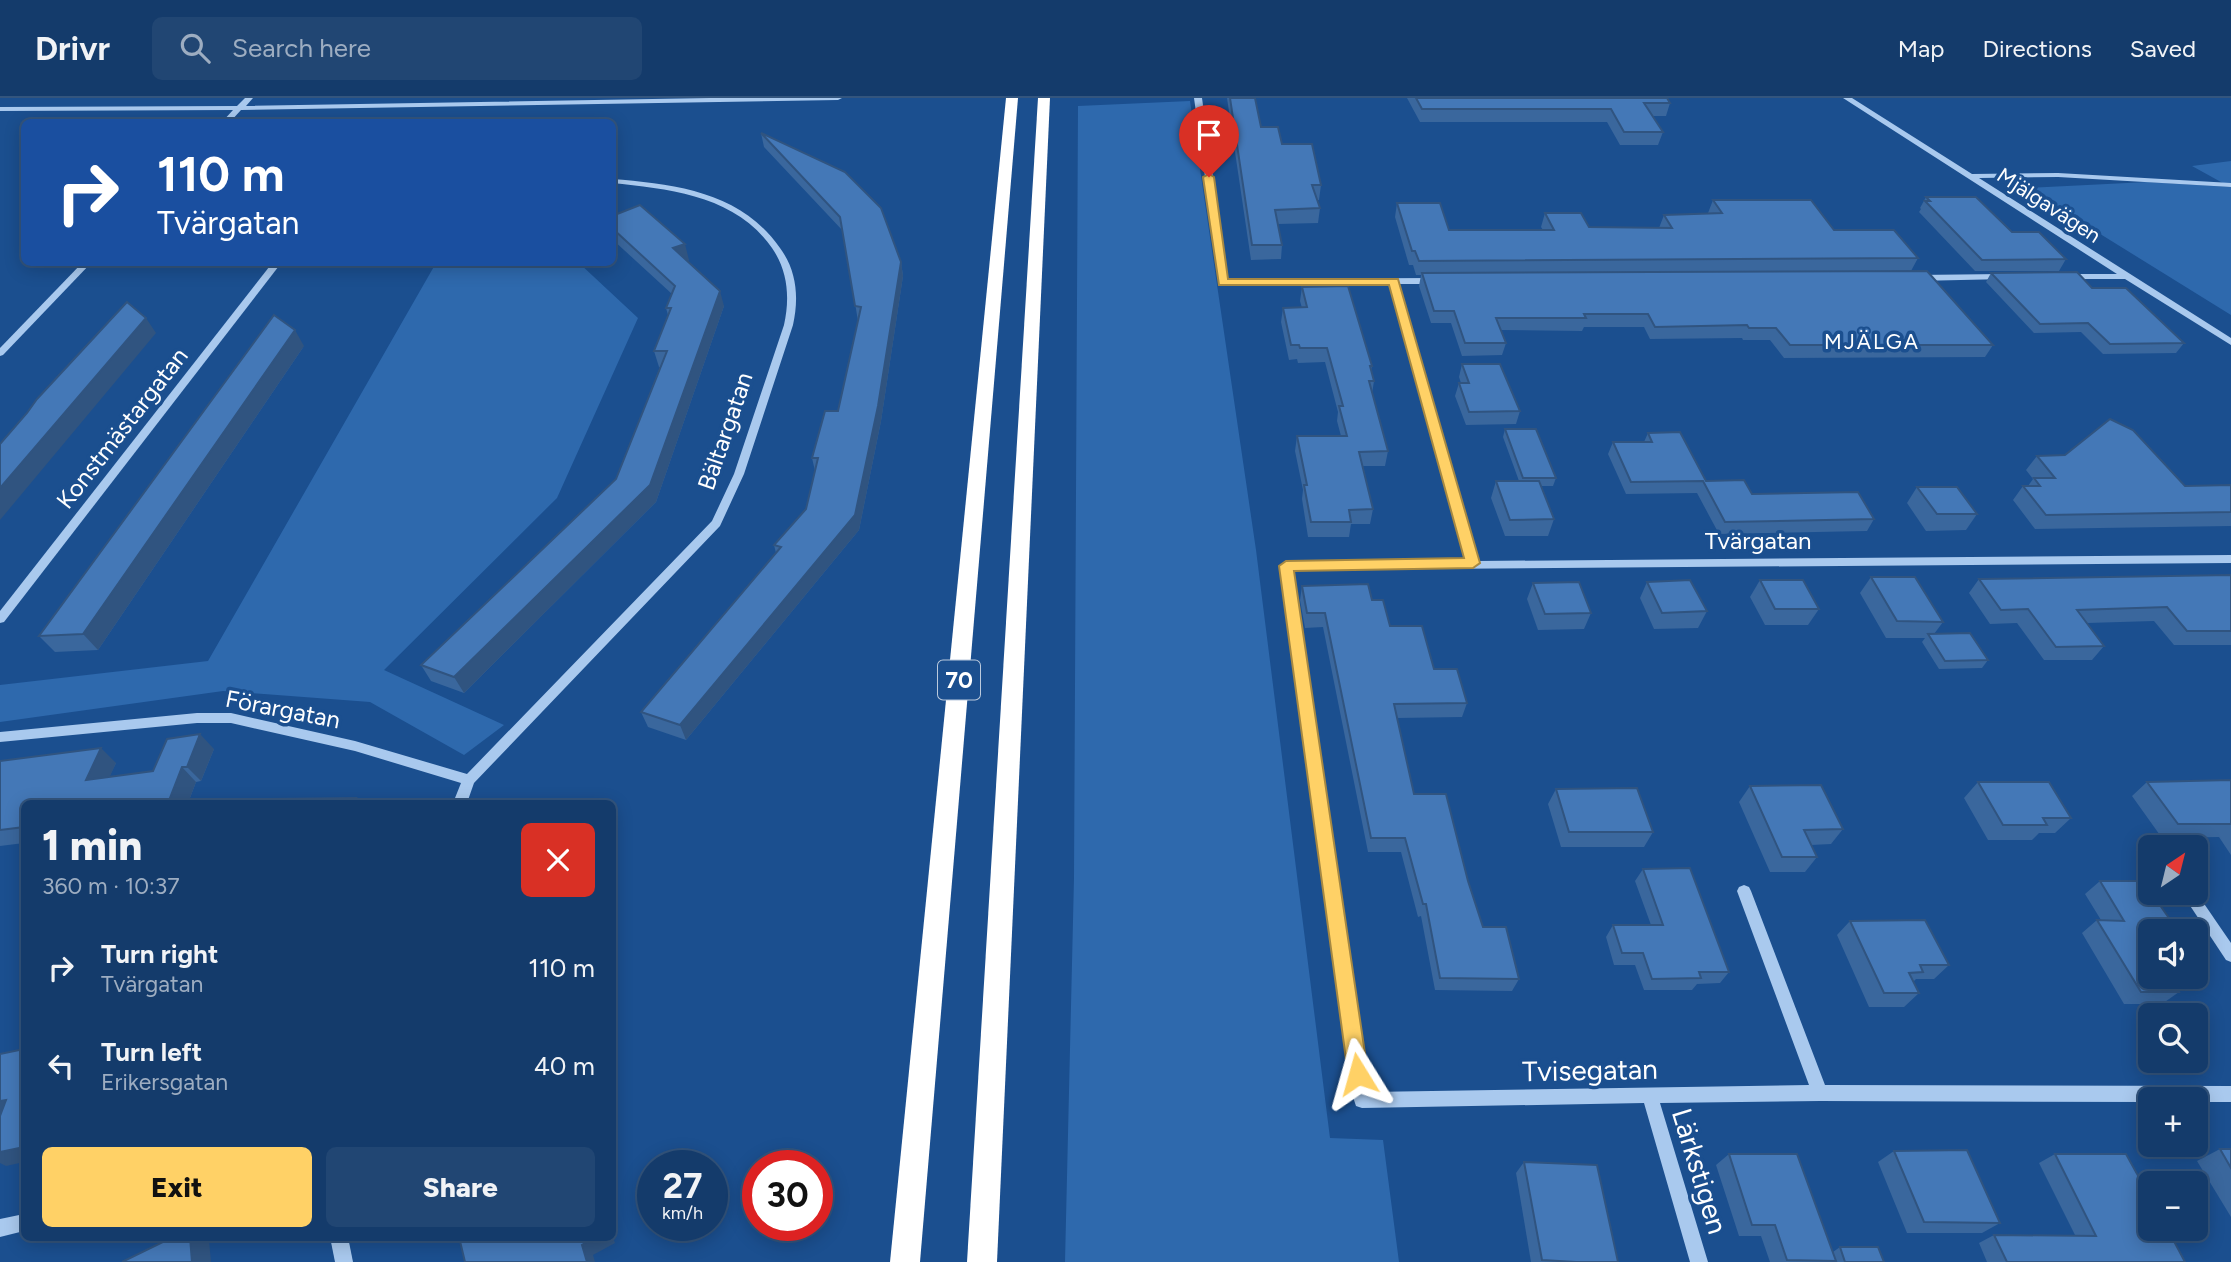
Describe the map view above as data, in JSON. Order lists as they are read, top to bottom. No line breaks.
{"streets":{"highway":["70"],"street":["Mjälgavägen","Konstmästargatan","Bältargatan","Tvärgatan","Förargatan","Tvisegatan","Lärkstigen"]},"crossings":[["Bältargatan","Förargatan"],["Tvärgatan","Tvisegatan"],["Tvisegatan","Lärkstigen"]],"districts":["MJÄLGA"],"north":"top right","page":{"header":"Drivr","search":"Search here","nav":["Map","Directions","Saved"],"turn":["110 m","Tvärgatan"],"heading":["1 min","360 m · 10:37"],"map_buttons":["+","−"],"list":[{"name":"Turn right","note":"Tvärgatan","value":"110 m"},{"name":"Turn left","note":"Erikersgatan","value":"40 m"}],"buttons":["Exit","Share"],"speed":"27 km/h","limit":"30"}}
